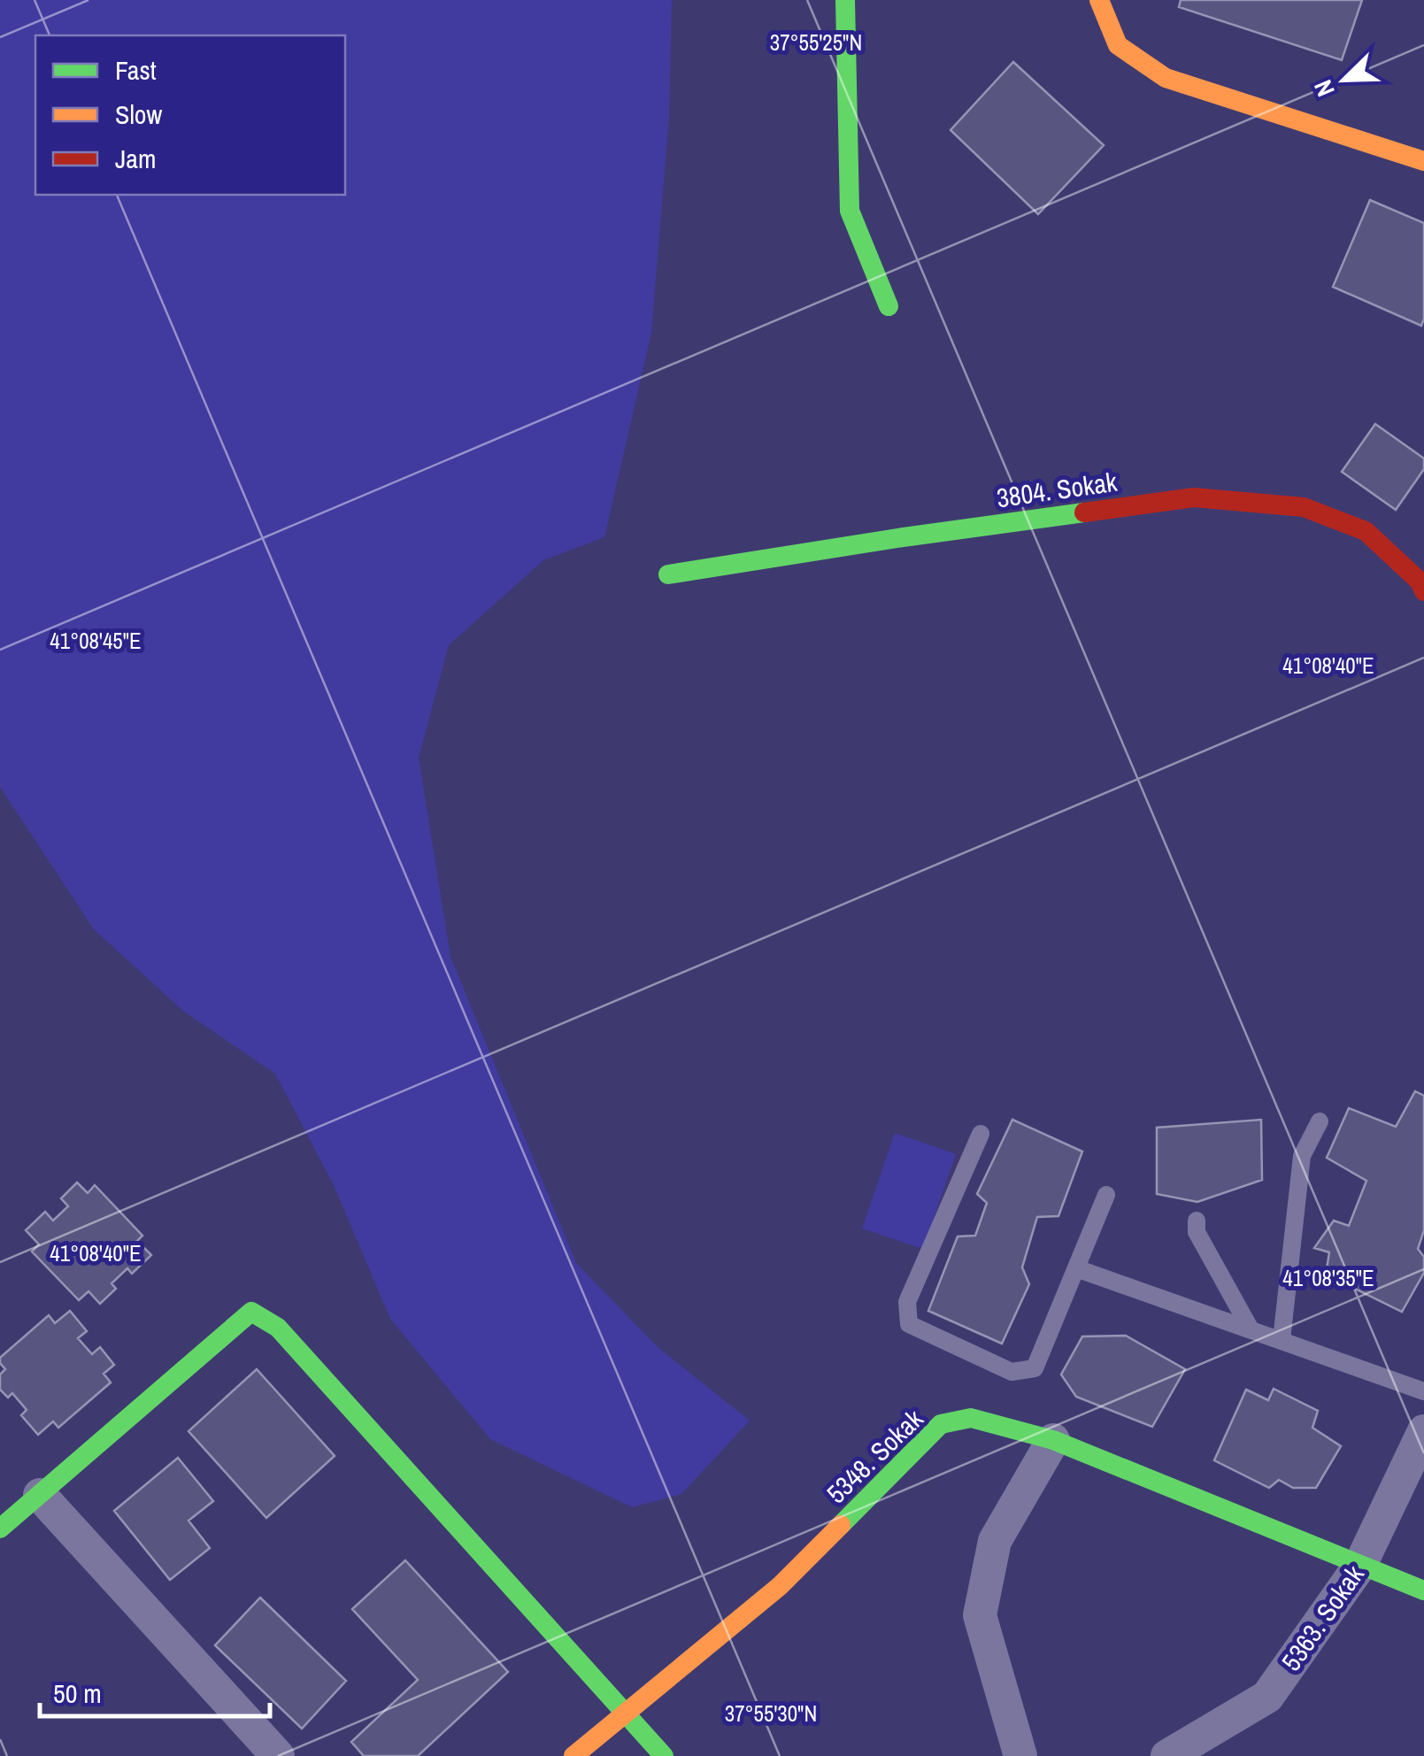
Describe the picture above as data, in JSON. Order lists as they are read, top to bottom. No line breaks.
{"streets":{"street":["3804. Sokak","5348. Sokak","5363. Sokak"]},"crossings":[["5348. Sokak","5363. Sokak"]],"legend":["Fast","Slow","Jam"],"scale_bar":"50 m","north":"bottom left","coordinates":["37°55'25\"N","41°08'45\"E","41°08'40\"E","41°08'35\"E","37°55'30\"N"]}
